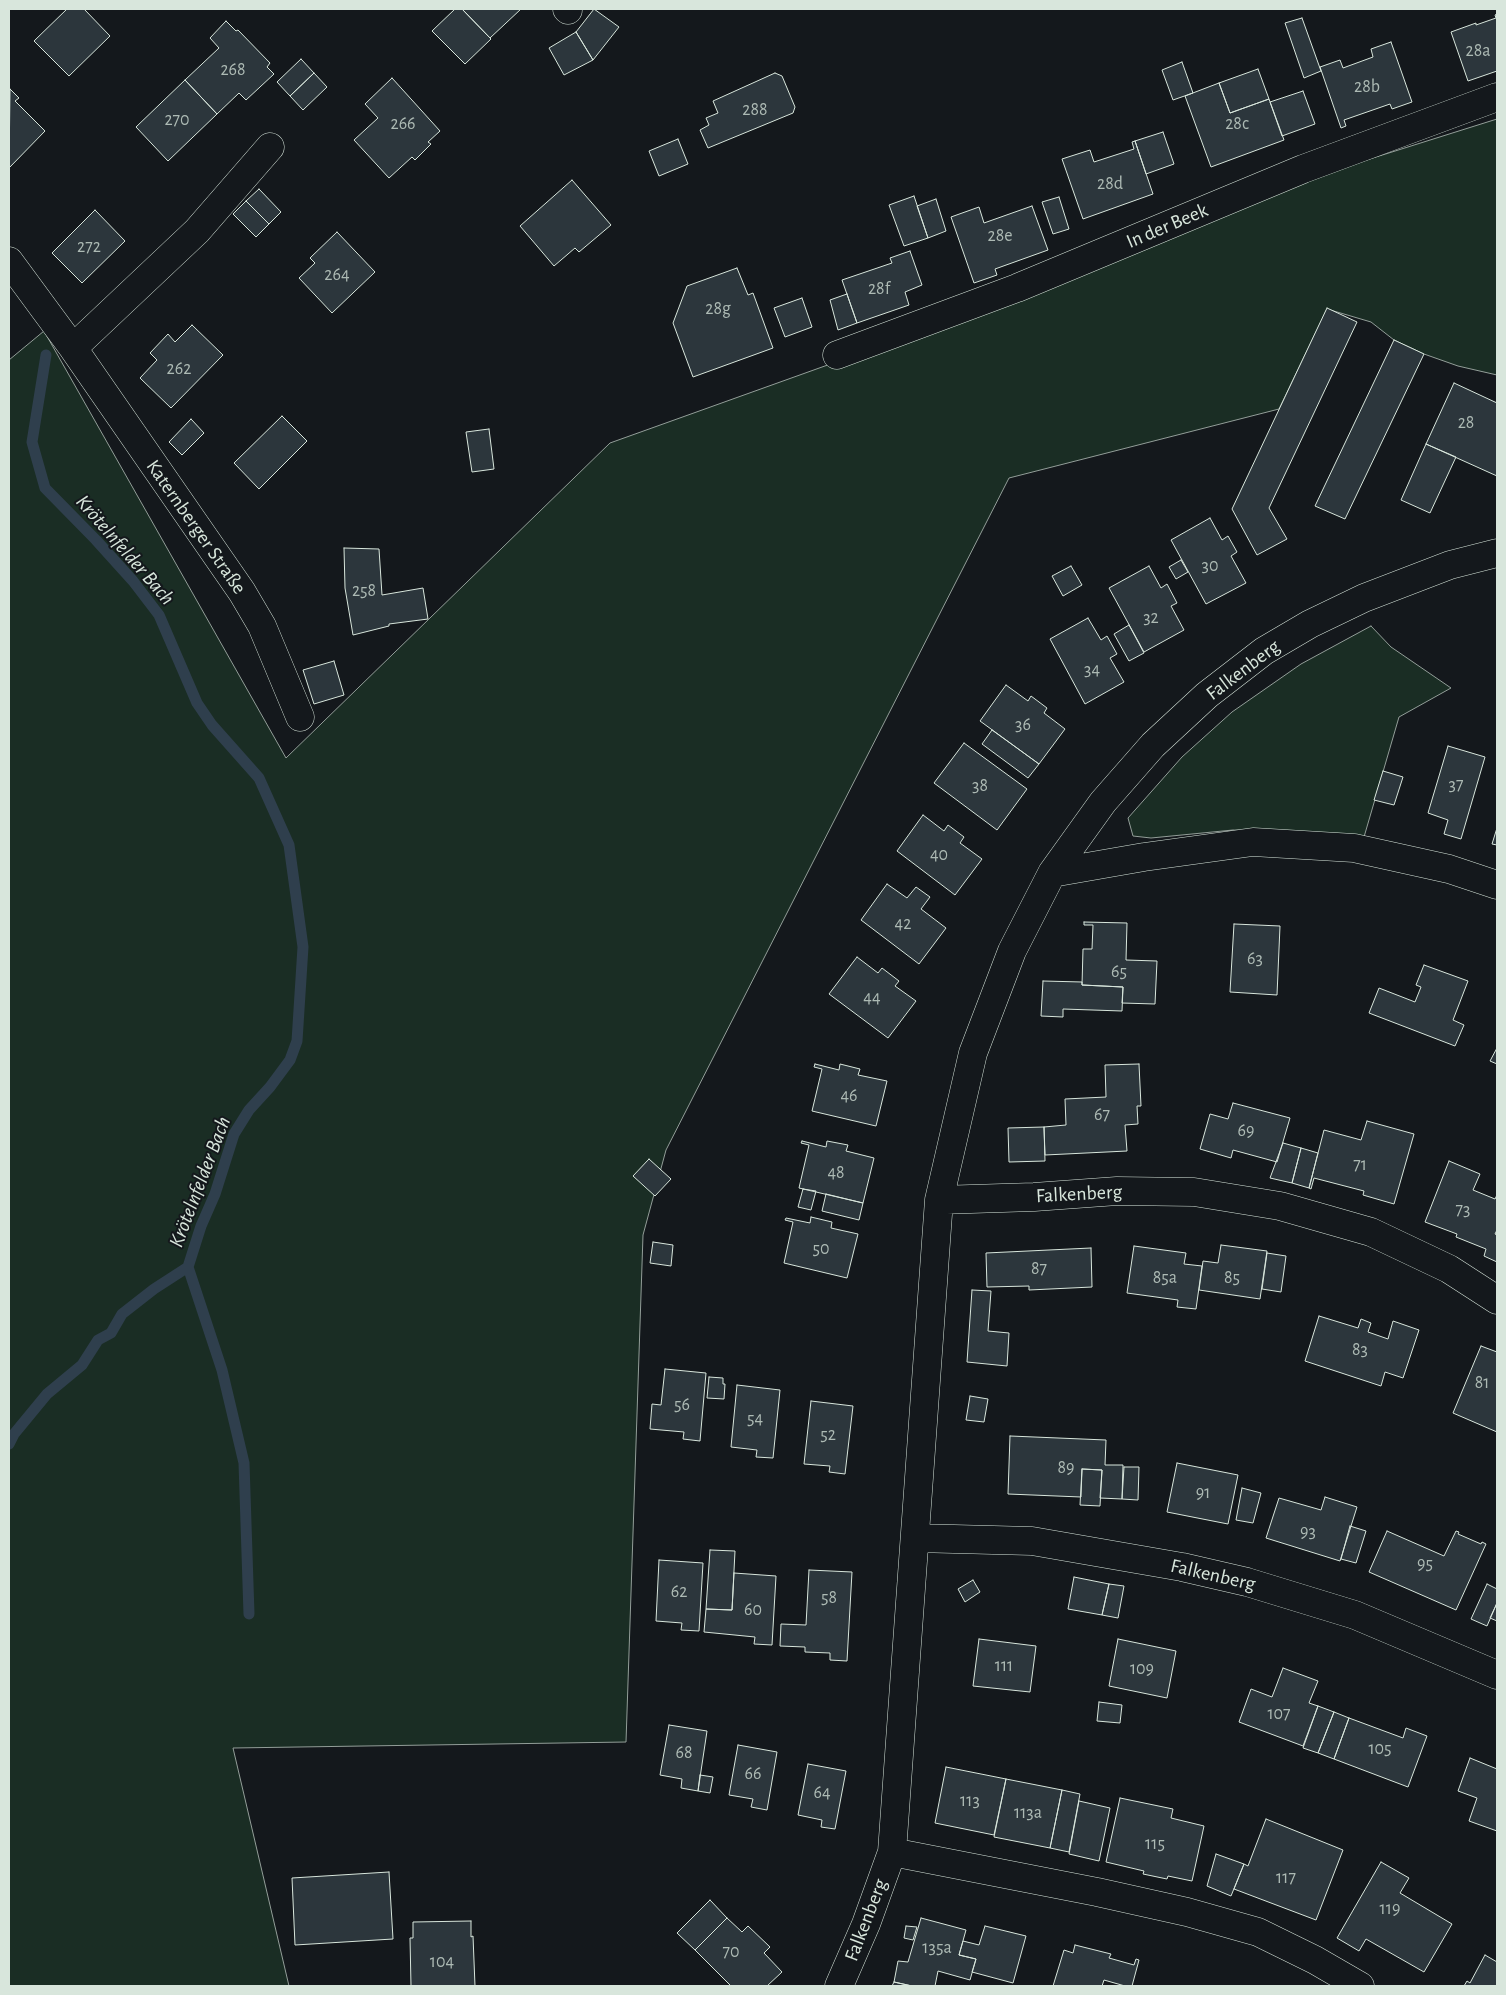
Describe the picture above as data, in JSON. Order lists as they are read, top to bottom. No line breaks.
{"streets":{"street":["In der Beek","Katernberger Straße","Falkenberg"]},"water":["Krötelnfelder Bach"],"house_numbers":["28a","268","28b","288","270","266","28c","28d","28e","272","264","28f","28g","262","28","30","258","32","34","36","37","38","40","42","63","65","44","46","67","69","71","48","73","50","87","85a","85","83","81","56","54","52","89","91","93","95","62","58","60","111","109","107","105","68","66","64","113","113a","115","117","119","135a","70","104"]}
